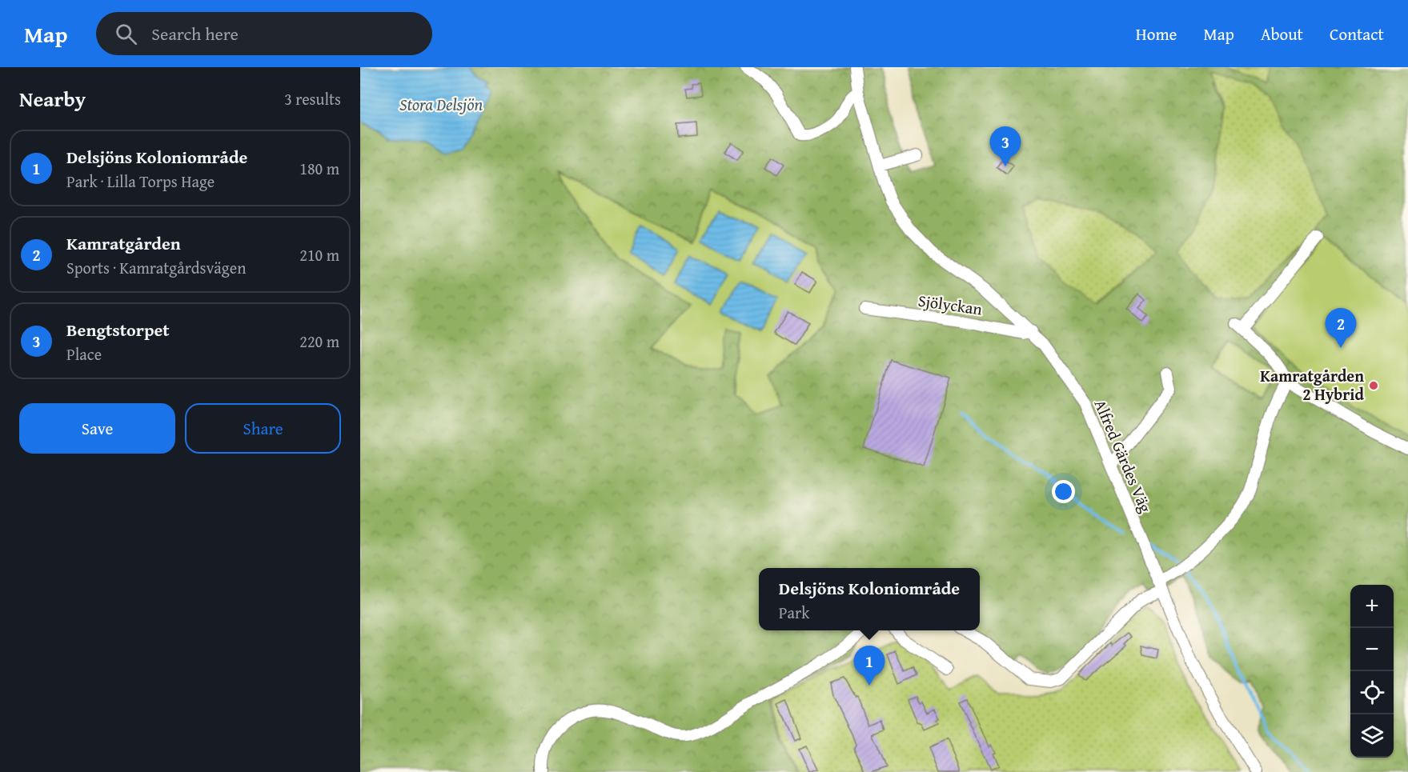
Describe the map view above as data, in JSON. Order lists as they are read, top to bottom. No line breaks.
{"streets":{"street":["Sjölyckan","Alfred Gärdes Väg"]},"crossings":[["Sjölyckan","Alfred Gärdes Väg"]],"water":["Stora Delsjön"],"places":["Kamratgården 2 Hybrid"],"page":{"header":"Map","search":"Search here","nav":["Home","Map","About","Contact"],"heading":["Nearby","3 results"],"pins":["3","2","1"],"list":[{"mark":"1","name":"Delsjöns Koloniområde","note":"Park · Lilla Torps Hage","value":"180 m"},{"mark":"2","name":"Kamratgården","note":"Sports · Kamratgårdsvägen","value":"210 m"},{"mark":"3","name":"Bengtstorpet","note":"Place","value":"220 m"}],"buttons":["Save","Share"],"popup":["Delsjöns Koloniområde","Park"],"map_buttons":["+","−"]}}
